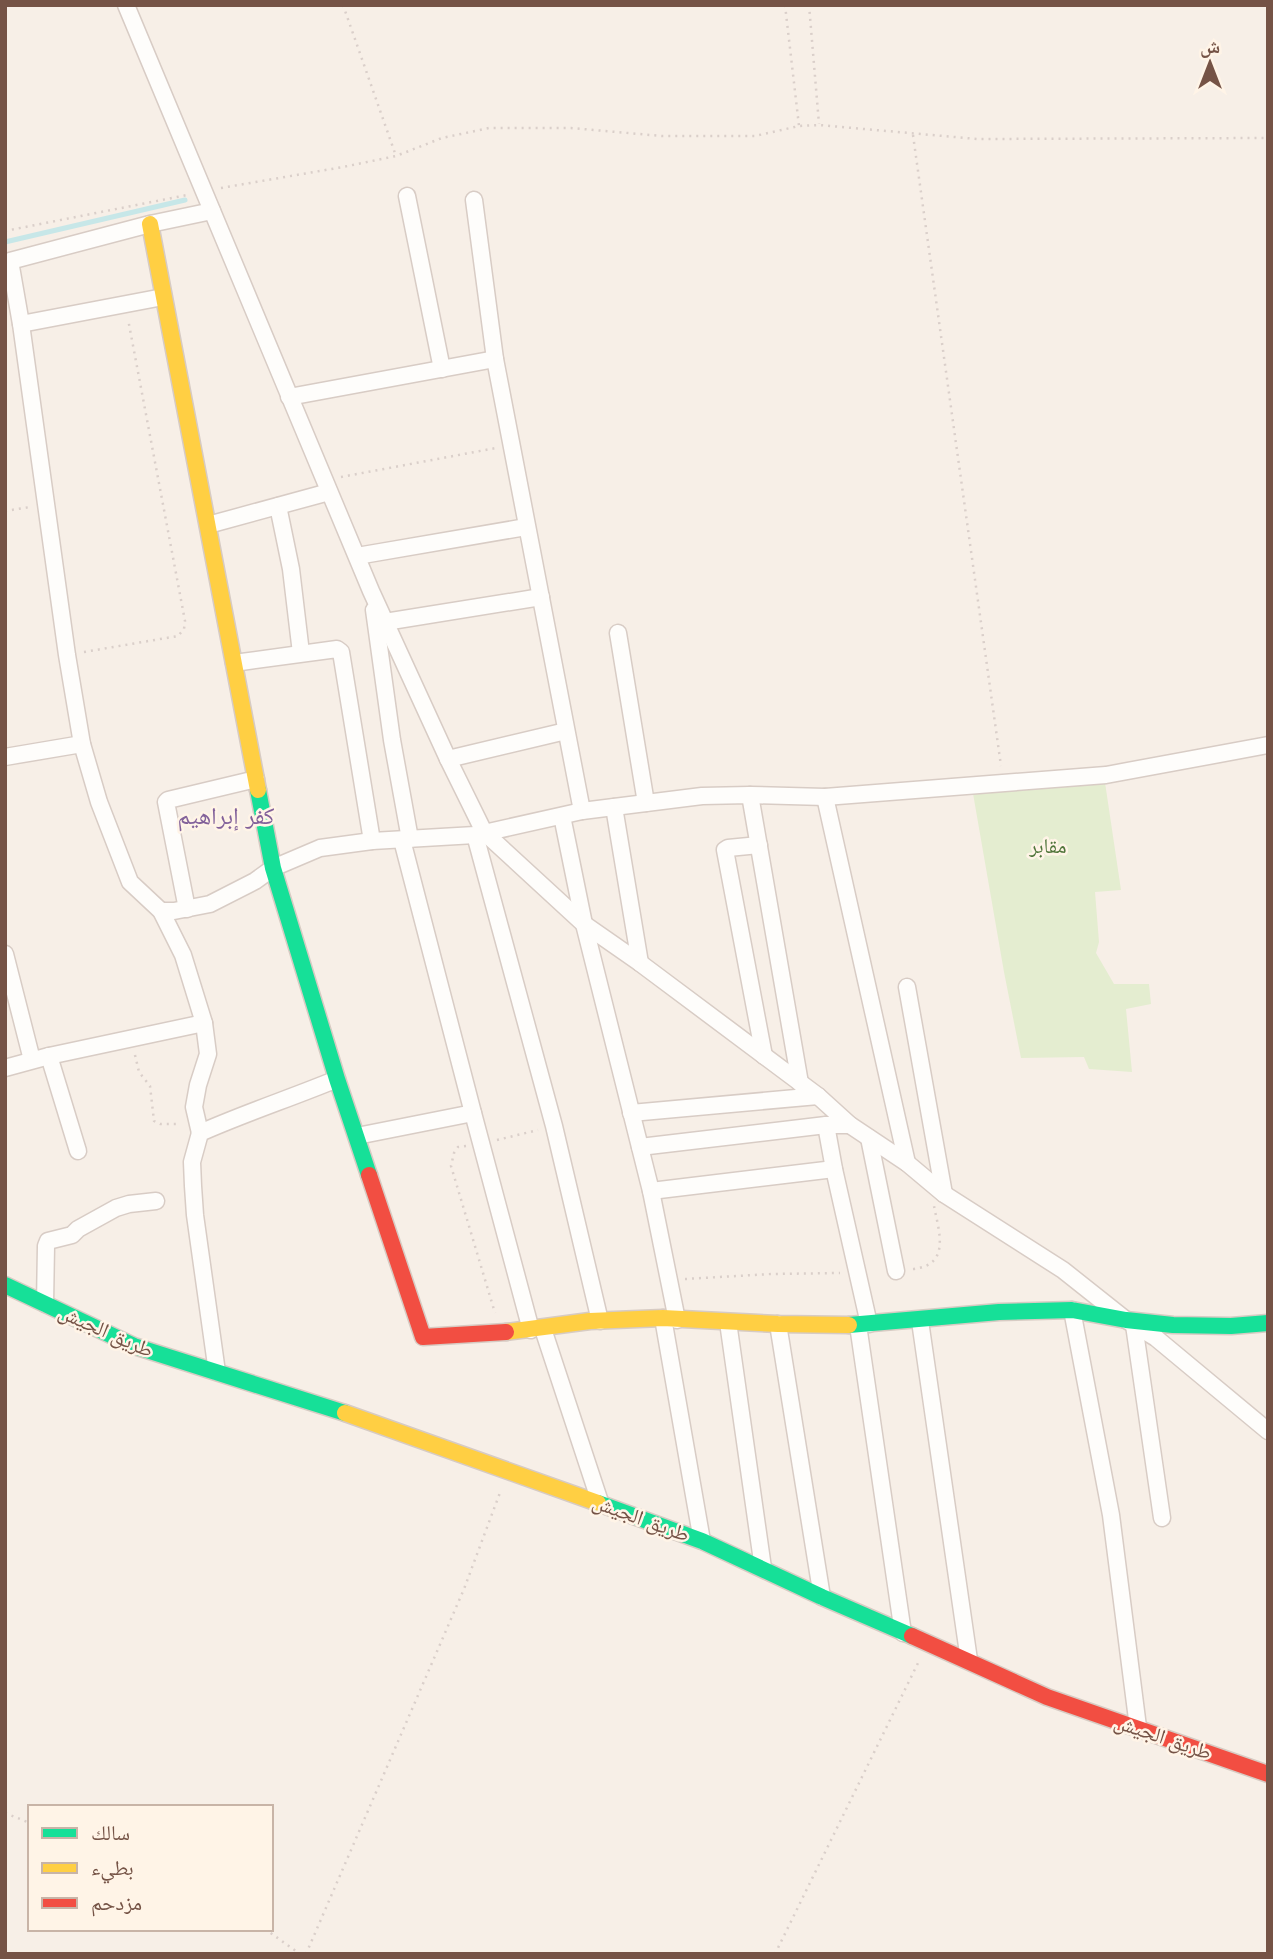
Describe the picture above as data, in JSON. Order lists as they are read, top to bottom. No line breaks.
{"streets":{"street":["طريق الجيش"]},"districts":["كفر إبراهيم"],"parks":["مقابر"],"legend":["سالك","بطيء","مزدحم"],"north":"top"}
